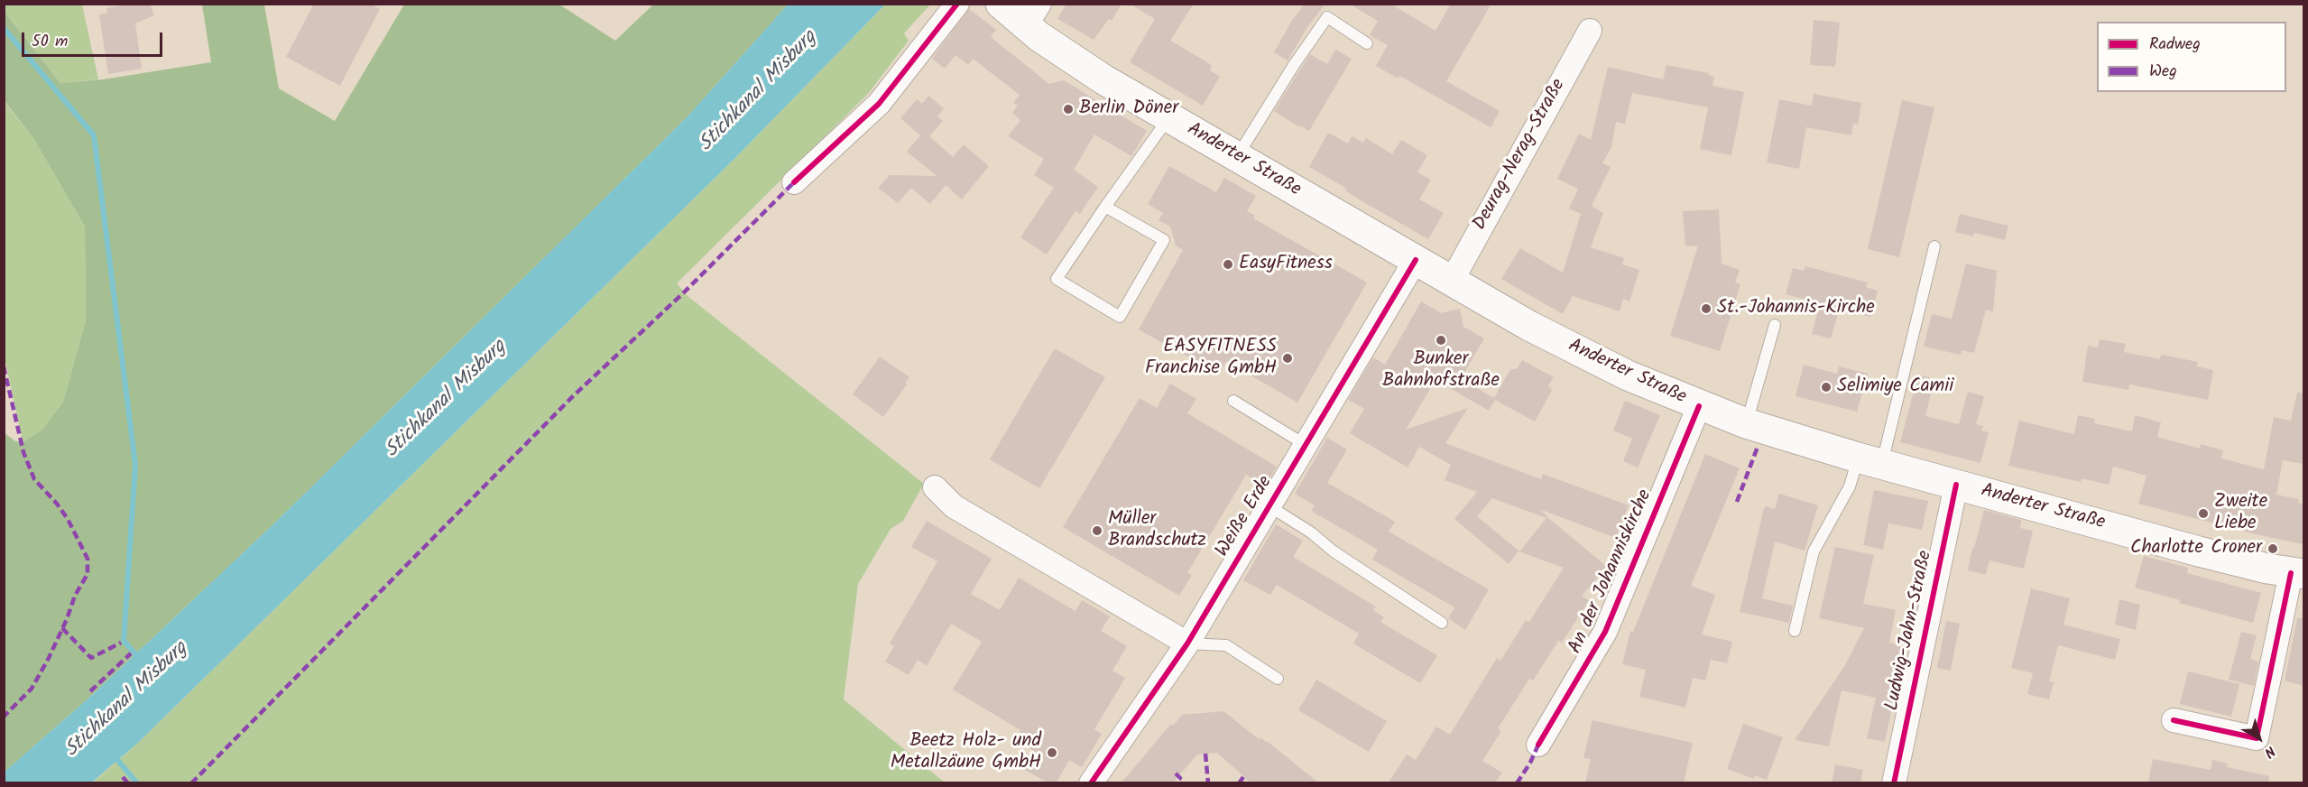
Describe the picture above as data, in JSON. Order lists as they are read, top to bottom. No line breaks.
{"streets":{"main road":["Anderter Straße"],"street":["Deurag-Nerag-Straße","Weiße Erde","An der Johanniskirche","Ludwig-Jahn-Straße"]},"crossings":[["Deurag-Nerag-Straße","Anderter Straße"],["Anderter Straße","Weiße Erde"],["Anderter Straße","An der Johanniskirche"],["Anderter Straße","Ludwig-Jahn-Straße"]],"water":["Stichkanal Misburg"],"places":["Berlin Döner","EasyFitness","St.-Johannis-Kirche","Bunker Bahnhofstraße","EASYFITNESS Franchise GmbH","Selimiye Camii","Zweite Liebe","Müller Brandschutz","Charlotte Croner","Beetz Holz- und Metallzäune GmbH"],"legend":["Radweg","Weg"],"scale_bar":"50 m","north":"bottom right"}
